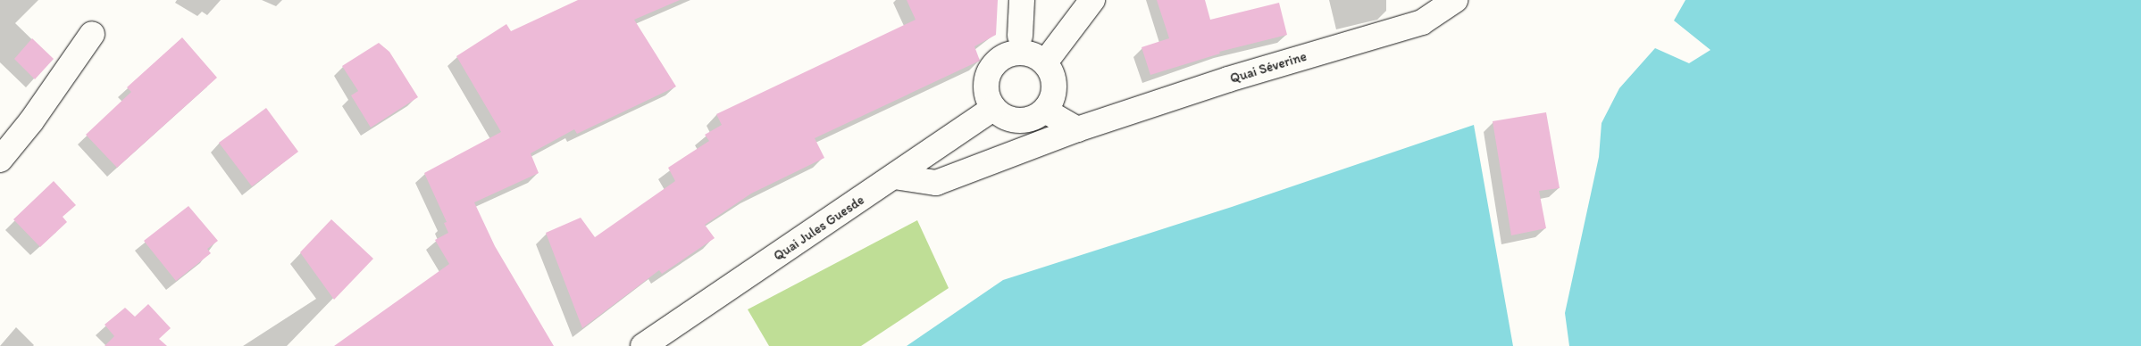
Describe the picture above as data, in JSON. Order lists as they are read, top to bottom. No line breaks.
{"streets":{"street":["Quai Séverine","Quai Jules Guesde"]},"crossings":[["Quai Séverine","Quai Jules Guesde"]]}
